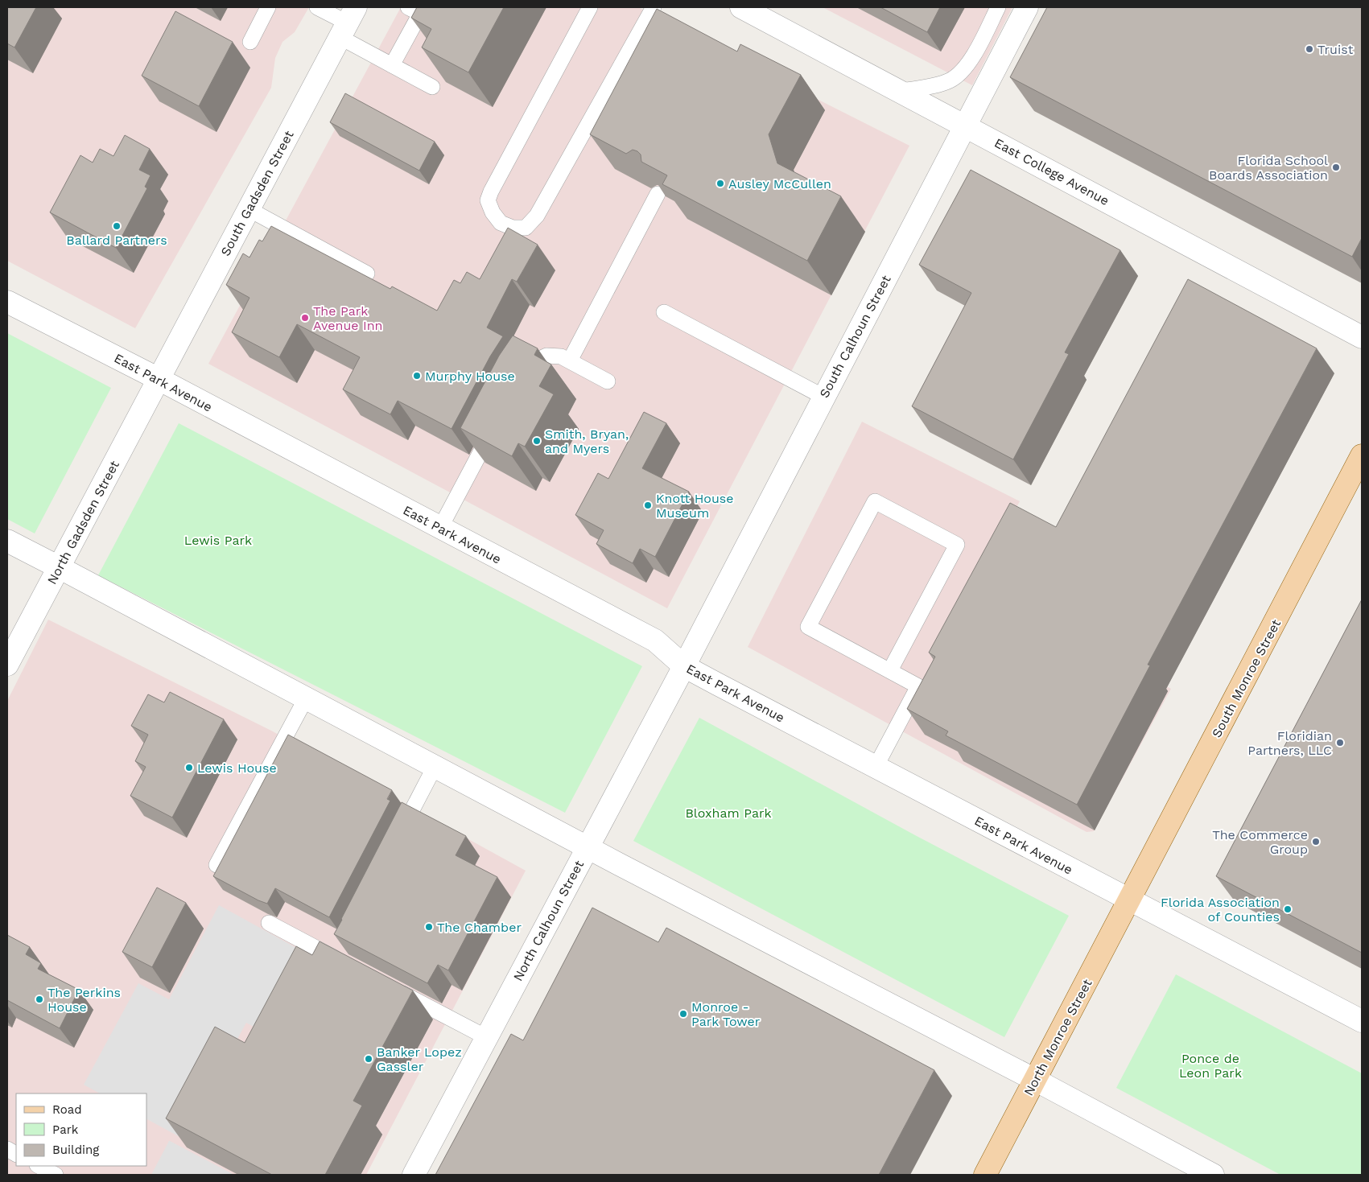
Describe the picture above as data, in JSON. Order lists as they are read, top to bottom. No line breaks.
{"streets":{"main road":["South Monroe Street","North Monroe Street"],"street":["East College Avenue","South Gadsden Street","South Calhoun Street","East Park Avenue","North Gadsden Street","North Calhoun Street"]},"crossings":[["East College Avenue","South Calhoun Street"],["South Gadsden Street","East Park Avenue"],["South Gadsden Street","North Gadsden Street"],["South Calhoun Street","East Park Avenue"],["South Calhoun Street","North Calhoun Street"],["East Park Avenue","North Gadsden Street"],["East Park Avenue","South Monroe Street"],["East Park Avenue","North Calhoun Street"],["East Park Avenue","North Monroe Street"],["South Monroe Street","North Monroe Street"]],"parks":["Lewis Park","Bloxham Park","Ponce de Leon Park"],"places":["Truist","Florida School Boards Association","Ausley McCullen","Ballard Partners","The Park Avenue Inn","Murphy House","Smith, Bryan, and Myers","Knott House Museum","Floridian Partners, LLC","Lewis House","The Commerce Group","Florida Association of Counties","The Chamber","The Perkins House","Monroe - Park Tower","Banker Lopez Gassler"],"legend":["Road","Park","Building"]}
